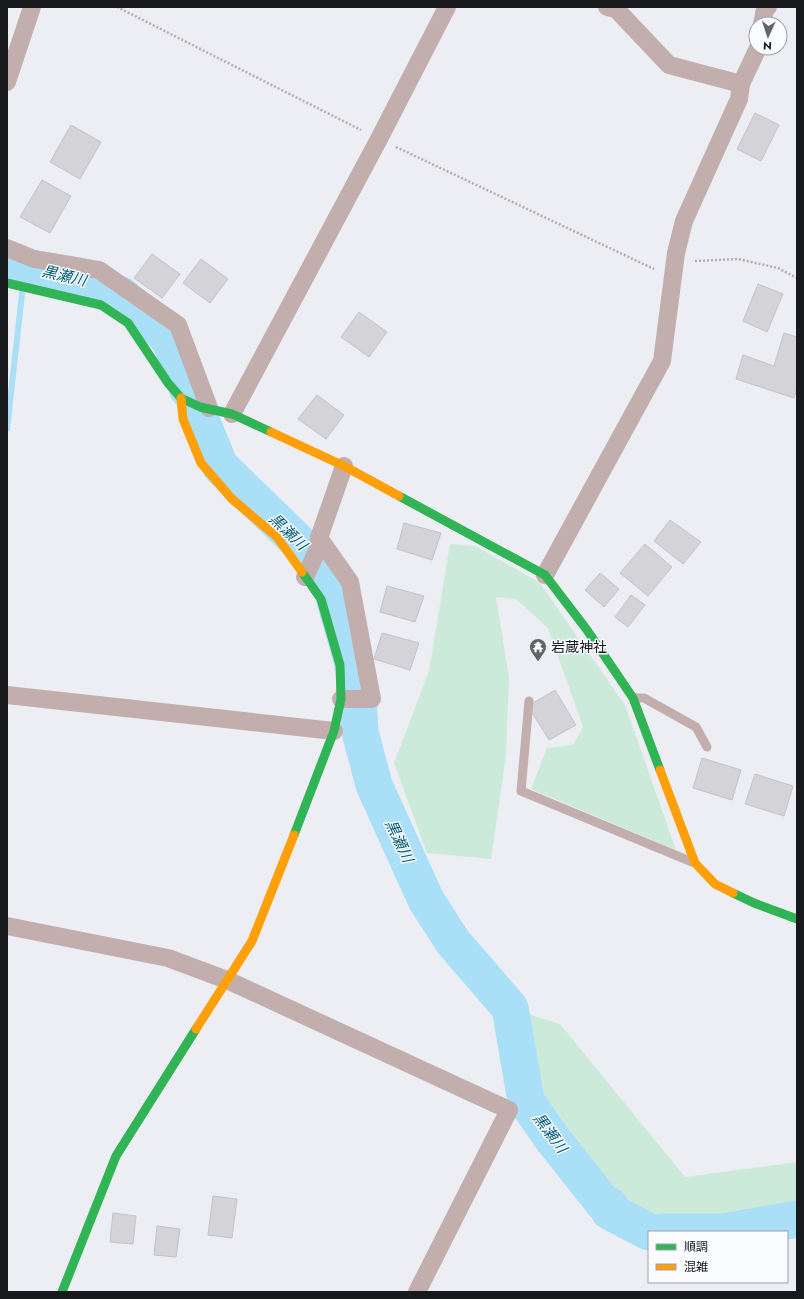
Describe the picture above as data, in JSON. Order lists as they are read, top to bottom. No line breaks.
{"water":["黒瀬川"],"places":{"temple":["岩蔵神社"]},"legend":["順調","混雑"],"north":"bottom"}
